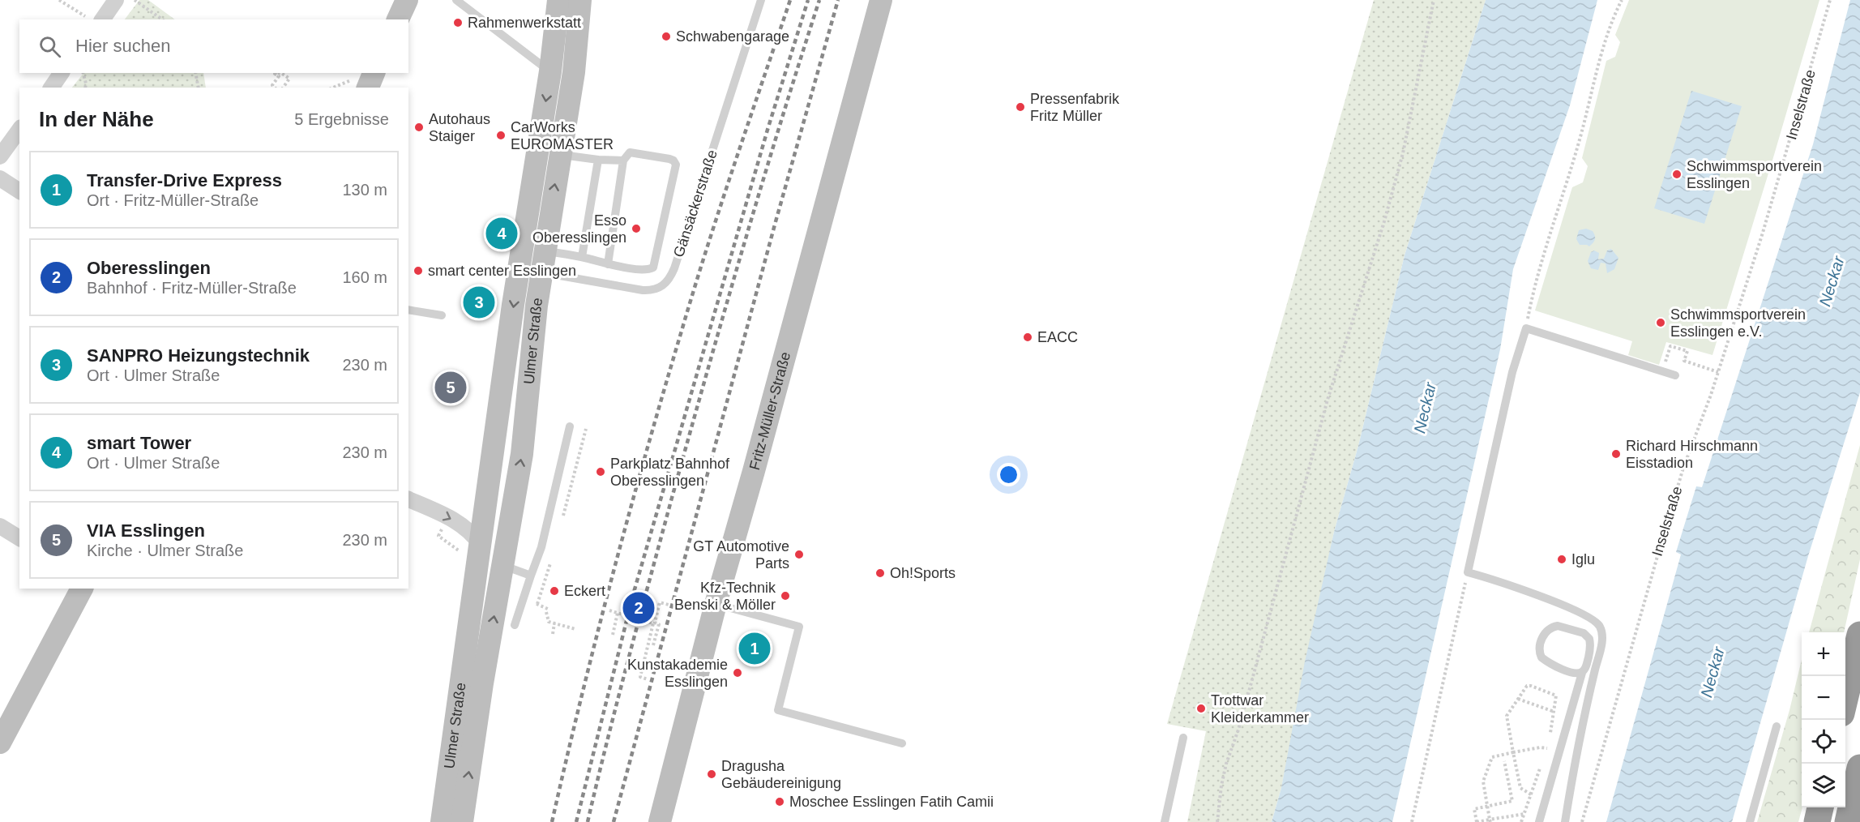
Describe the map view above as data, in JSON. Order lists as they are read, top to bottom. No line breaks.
{"streets":{"main road":["Ulmer Straße","Fritz-Müller-Straße"],"lane":["Gänsäckerstraße"],"path":["Inselstraße"]},"crossings":[["Gänsäckerstraße","Ulmer Straße"]],"water":["Neckar"],"places":["Rahmenwerkstatt","Schwabengarage","Pressenfabrik Fritz Müller","Autohaus Staiger","CarWorks EUROMASTER","Schwimmsportverein Esslingen","Esso Oberesslingen","smart center Esslingen","Schwimmsportverein Esslingen e.V.","EACC","Richard Hirschmann Eisstadion","Parkplatz Bahnhof Oberesslingen","GT Automotive Parts","Iglu","Oh!Sports","Eckert","Kfz-Technik Benski & Möller","Kunstakademie Esslingen","Trottwar Kleiderkammer","Dragusha Gebäudereinigung","Moschee Esslingen Fatih Camii"],"page":{"search":"Hier suchen","heading":["In der Nähe","5 Ergebnisse"],"list":[{"mark":"1","name":"Transfer-Drive Express","note":"Ort · Fritz-Müller-Straße","value":"130 m"},{"mark":"2","name":"Oberesslingen","note":"Bahnhof · Fritz-Müller-Straße","value":"160 m"},{"mark":"3","name":"SANPRO Heizungstechnik","note":"Ort · Ulmer Straße","value":"230 m"},{"mark":"4","name":"smart Tower","note":"Ort · Ulmer Straße","value":"230 m"},{"mark":"5","name":"VIA Esslingen","note":"Kirche · Ulmer Straße","value":"230 m"}],"pins":["4","3","5","2","1"],"map_buttons":["+","−"]}}
